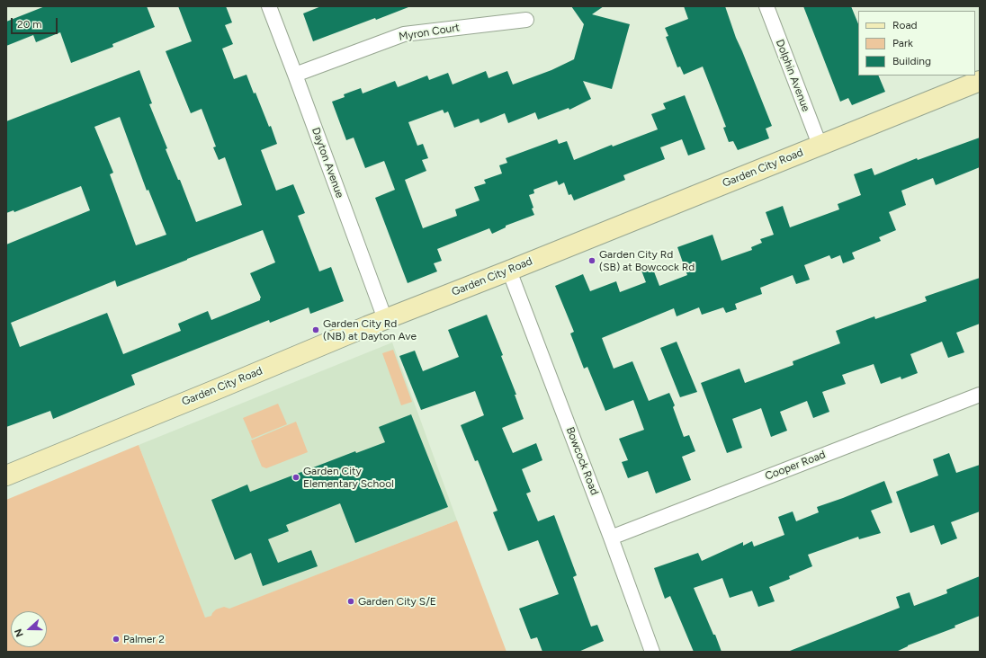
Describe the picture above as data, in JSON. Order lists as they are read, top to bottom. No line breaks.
{"streets":{"street":["Myron Court","Dolphin Avenue","Dayton Avenue","Garden City Road","Bowcock Road","Cooper Road"]},"crossings":[["Myron Court","Dayton Avenue"],["Dolphin Avenue","Garden City Road"],["Dayton Avenue","Garden City Road"],["Garden City Road","Bowcock Road"],["Bowcock Road","Cooper Road"]],"places":["Garden City Rd (SB) at Bowcock Rd","Garden City Rd (NB) at Dayton Ave","Garden City Elementary School","Garden City S/E","Palmer 2"],"legend":["Road","Park","Building"],"scale_bar":"20 m","north":"left"}
